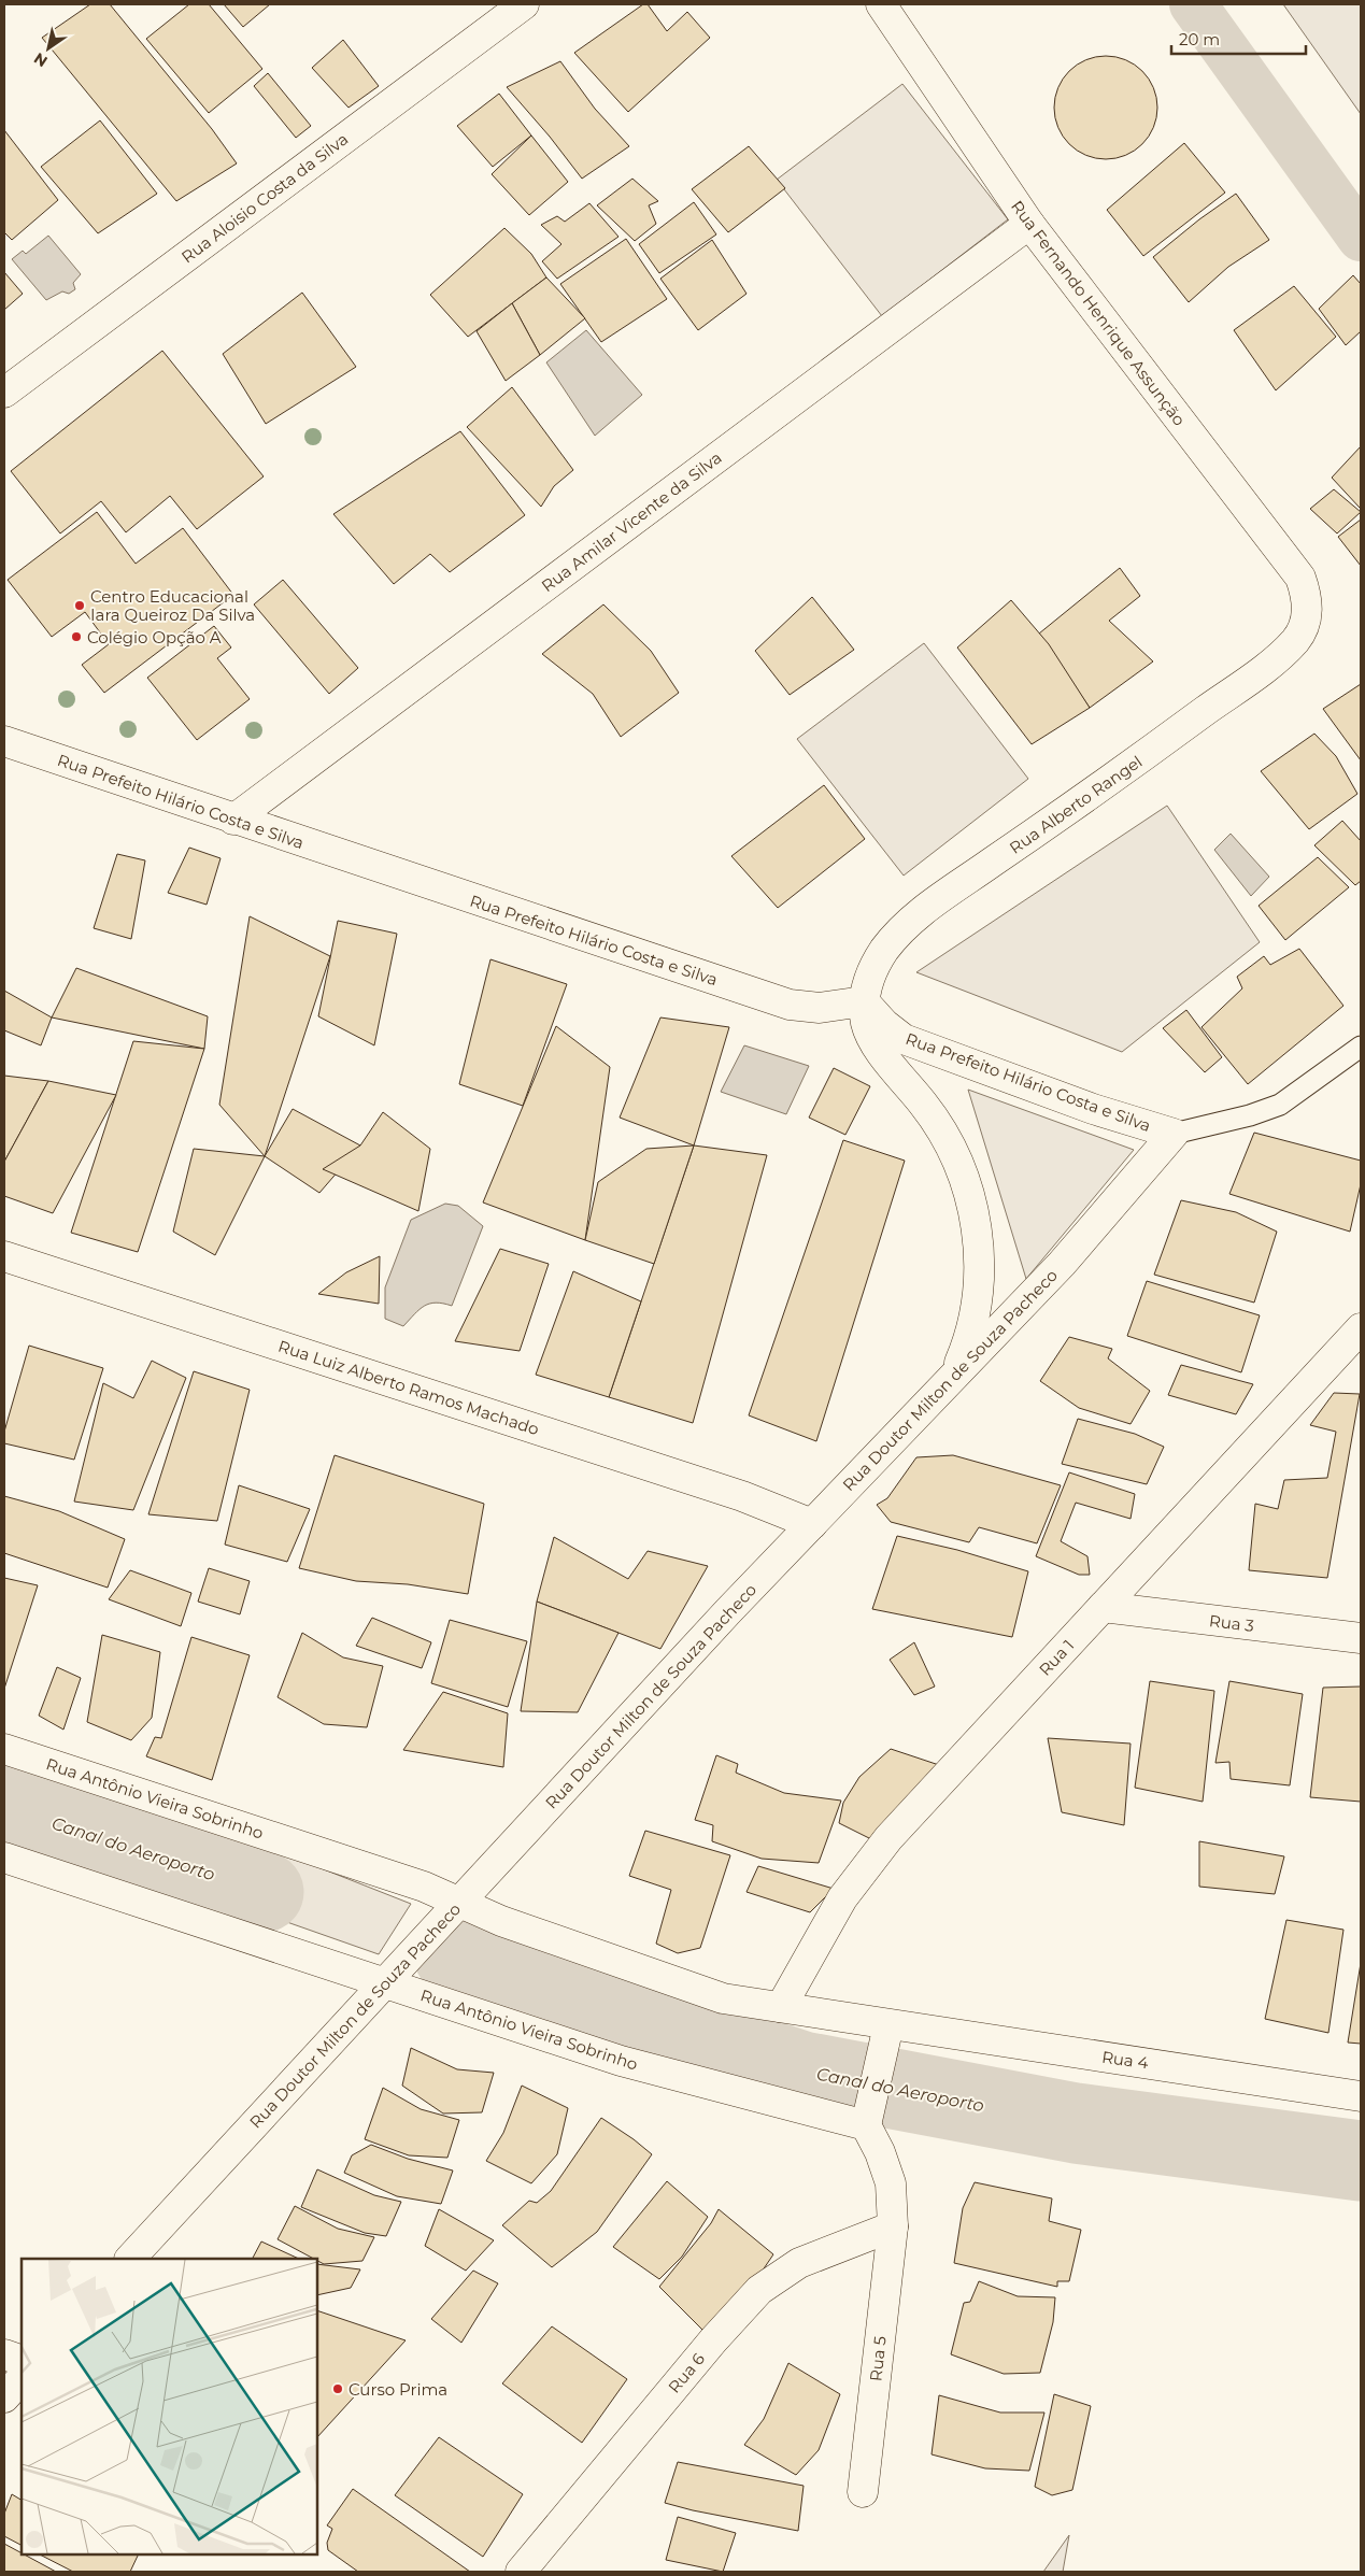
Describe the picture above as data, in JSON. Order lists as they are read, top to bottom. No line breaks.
{"streets":{"street":["Rua Aloisio Costa da Silva","Rua Fernando Henrique Assunção","Rua Amilar Vicente da Silva","Rua Prefeito Hilário Costa e Silva","Rua Alberto Rangel","Rua Doutor Milton de Souza Pacheco","Rua Luiz Alberto Ramos Machado","Rua 3","Rua 1","Rua Antônio Vieira Sobrinho","Rua 4","Rua 5","Rua 6"]},"crossings":[["Rua Fernando Henrique Assunção","Rua Amilar Vicente da Silva"],["Rua Fernando Henrique Assunção","Rua Alberto Rangel"],["Rua Amilar Vicente da Silva","Rua Prefeito Hilário Costa e Silva"],["Rua Prefeito Hilário Costa e Silva","Rua Alberto Rangel"],["Rua Prefeito Hilário Costa e Silva","Rua Doutor Milton de Souza Pacheco"],["Rua Doutor Milton de Souza Pacheco","Rua Luiz Alberto Ramos Machado"],["Rua Doutor Milton de Souza Pacheco","Rua Antônio Vieira Sobrinho"],["Rua 3","Rua 1"],["Rua 1","Rua Antônio Vieira Sobrinho"],["Rua Antônio Vieira Sobrinho","Rua 4"],["Rua 5","Rua 6"]],"water":["Canal do Aeroporto"],"places":["Centro Educacional Iara Queiroz Da Silva","Colégio Opção A","Curso Prima"],"scale_bar":"20 m","north":"bottom left"}
